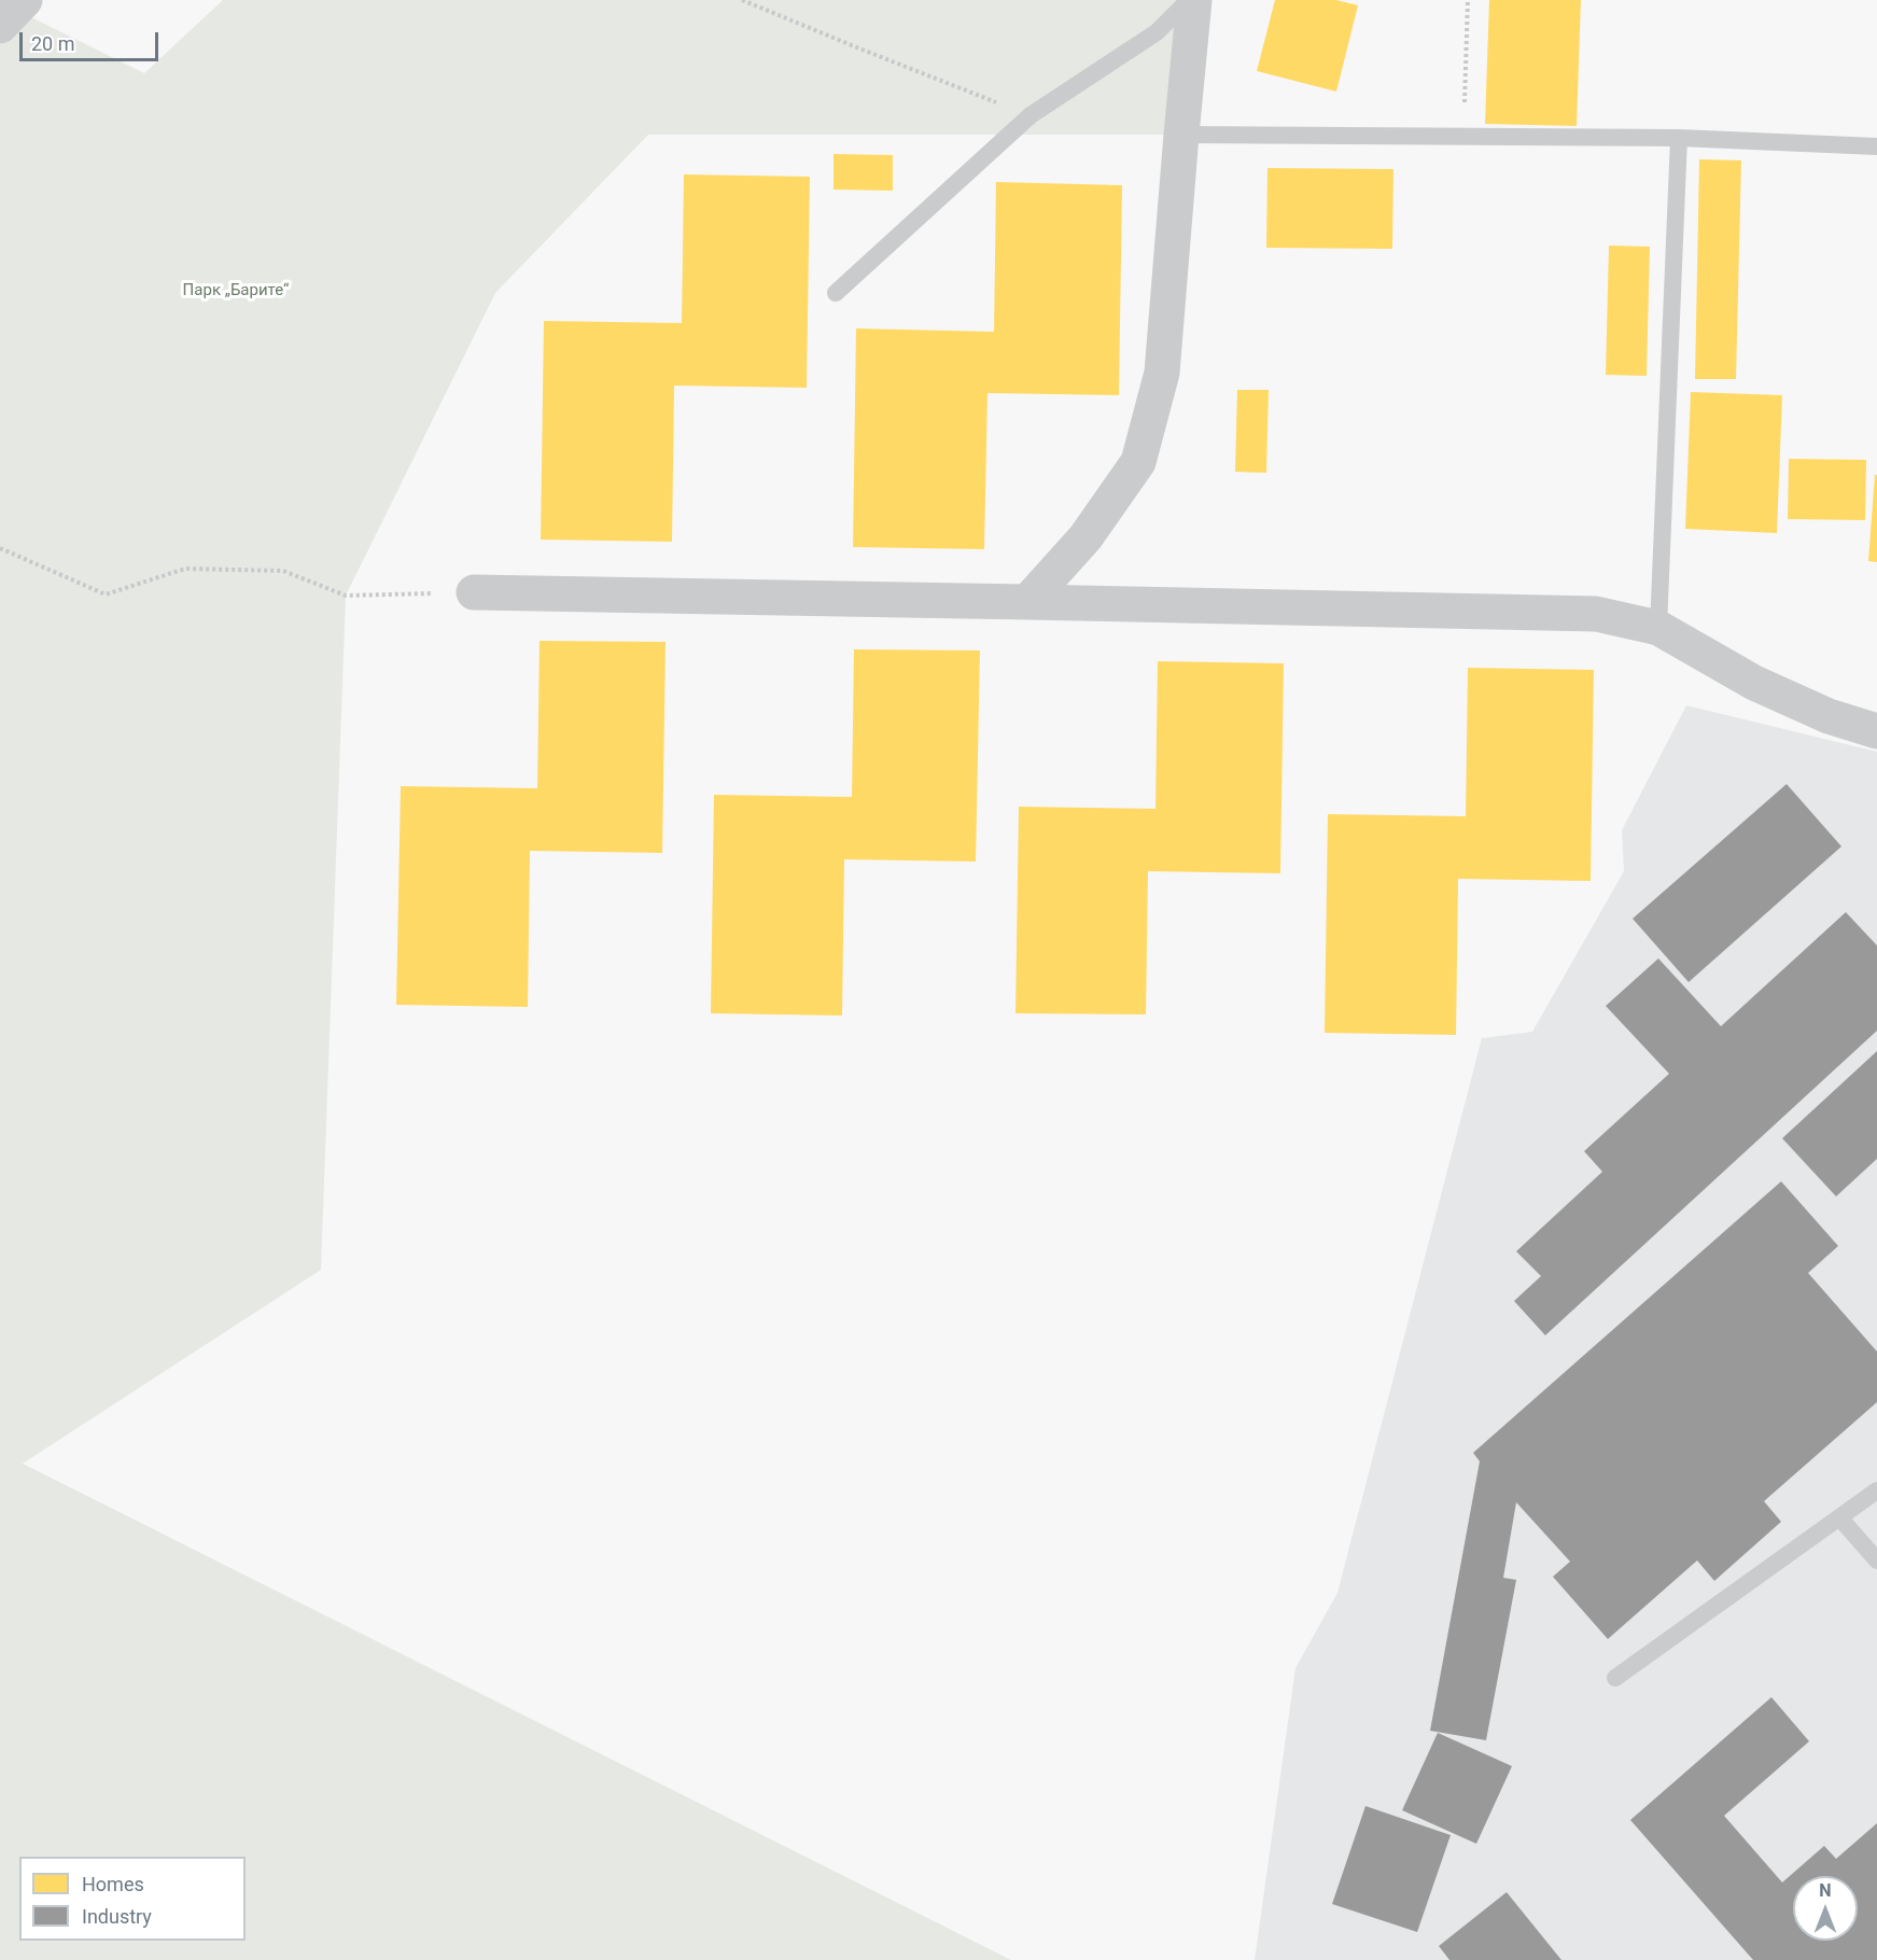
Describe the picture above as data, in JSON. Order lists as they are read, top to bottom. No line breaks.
{"parks":["Парк „Барите“"],"legend":["Homes","Industry"],"scale_bar":"20 m","north":"top"}
